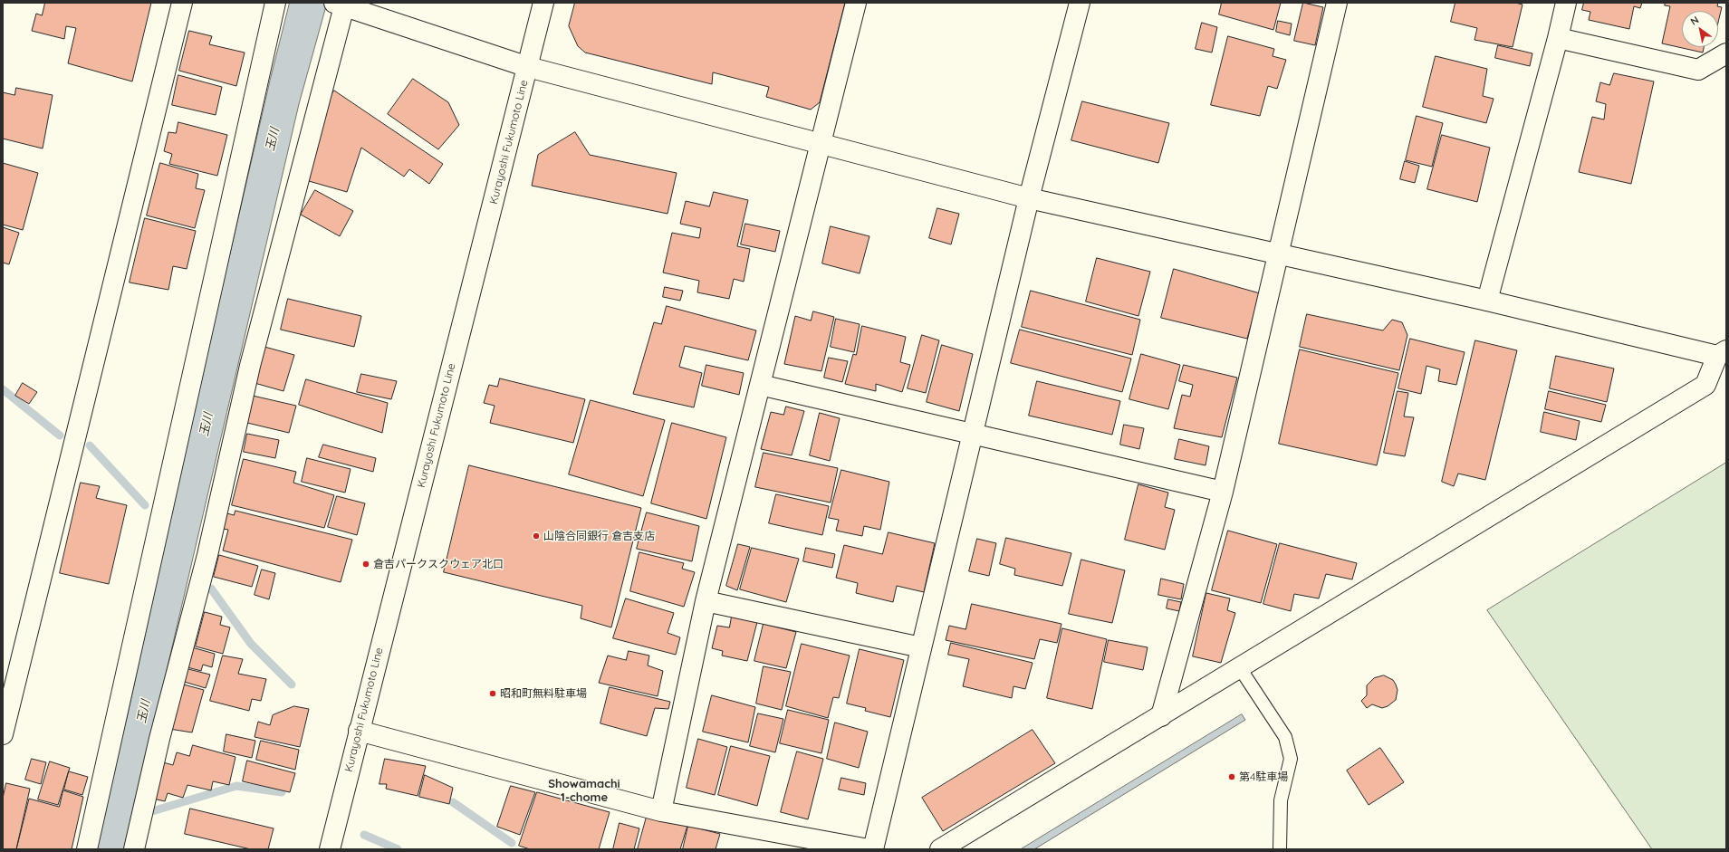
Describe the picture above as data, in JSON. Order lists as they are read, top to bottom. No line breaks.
{"streets":{"street":["Kurayoshi Fukumoto Line"]},"districts":["Showamachi 1-chome"],"water":["玉川"],"places":["山陰合同銀行 倉吉支店","倉吉パークスクウェア北口","昭和町無料駐車場","第4駐車場"],"north":"top left"}
